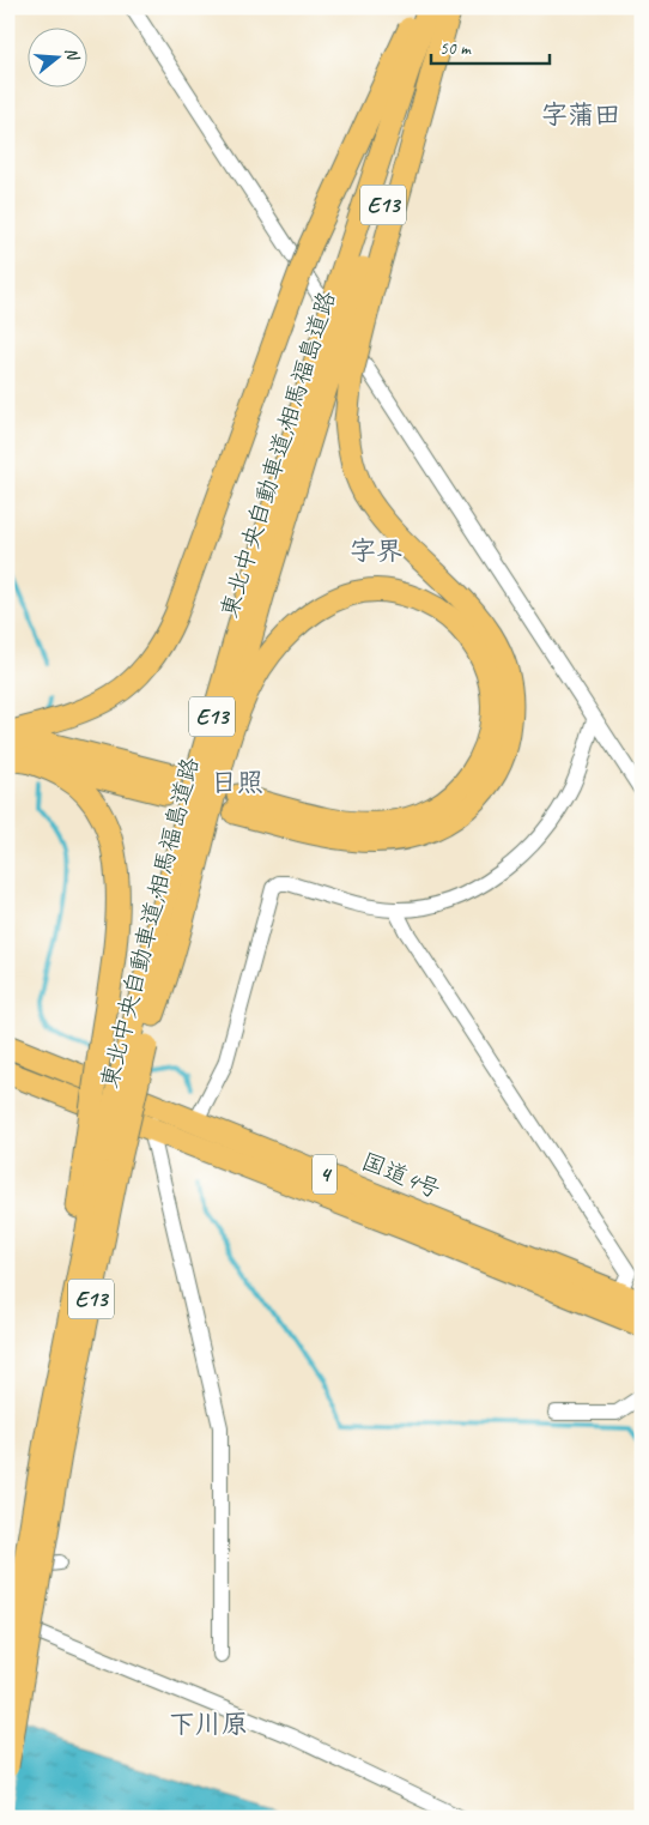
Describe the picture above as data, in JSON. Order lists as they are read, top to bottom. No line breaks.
{"streets":{"highway":["E13","東北中央自動車道;相馬福島道路","4","国道4号"]},"districts":["字蒲田","字界","日照","下川原"],"scale_bar":"50 m","north":"right"}
